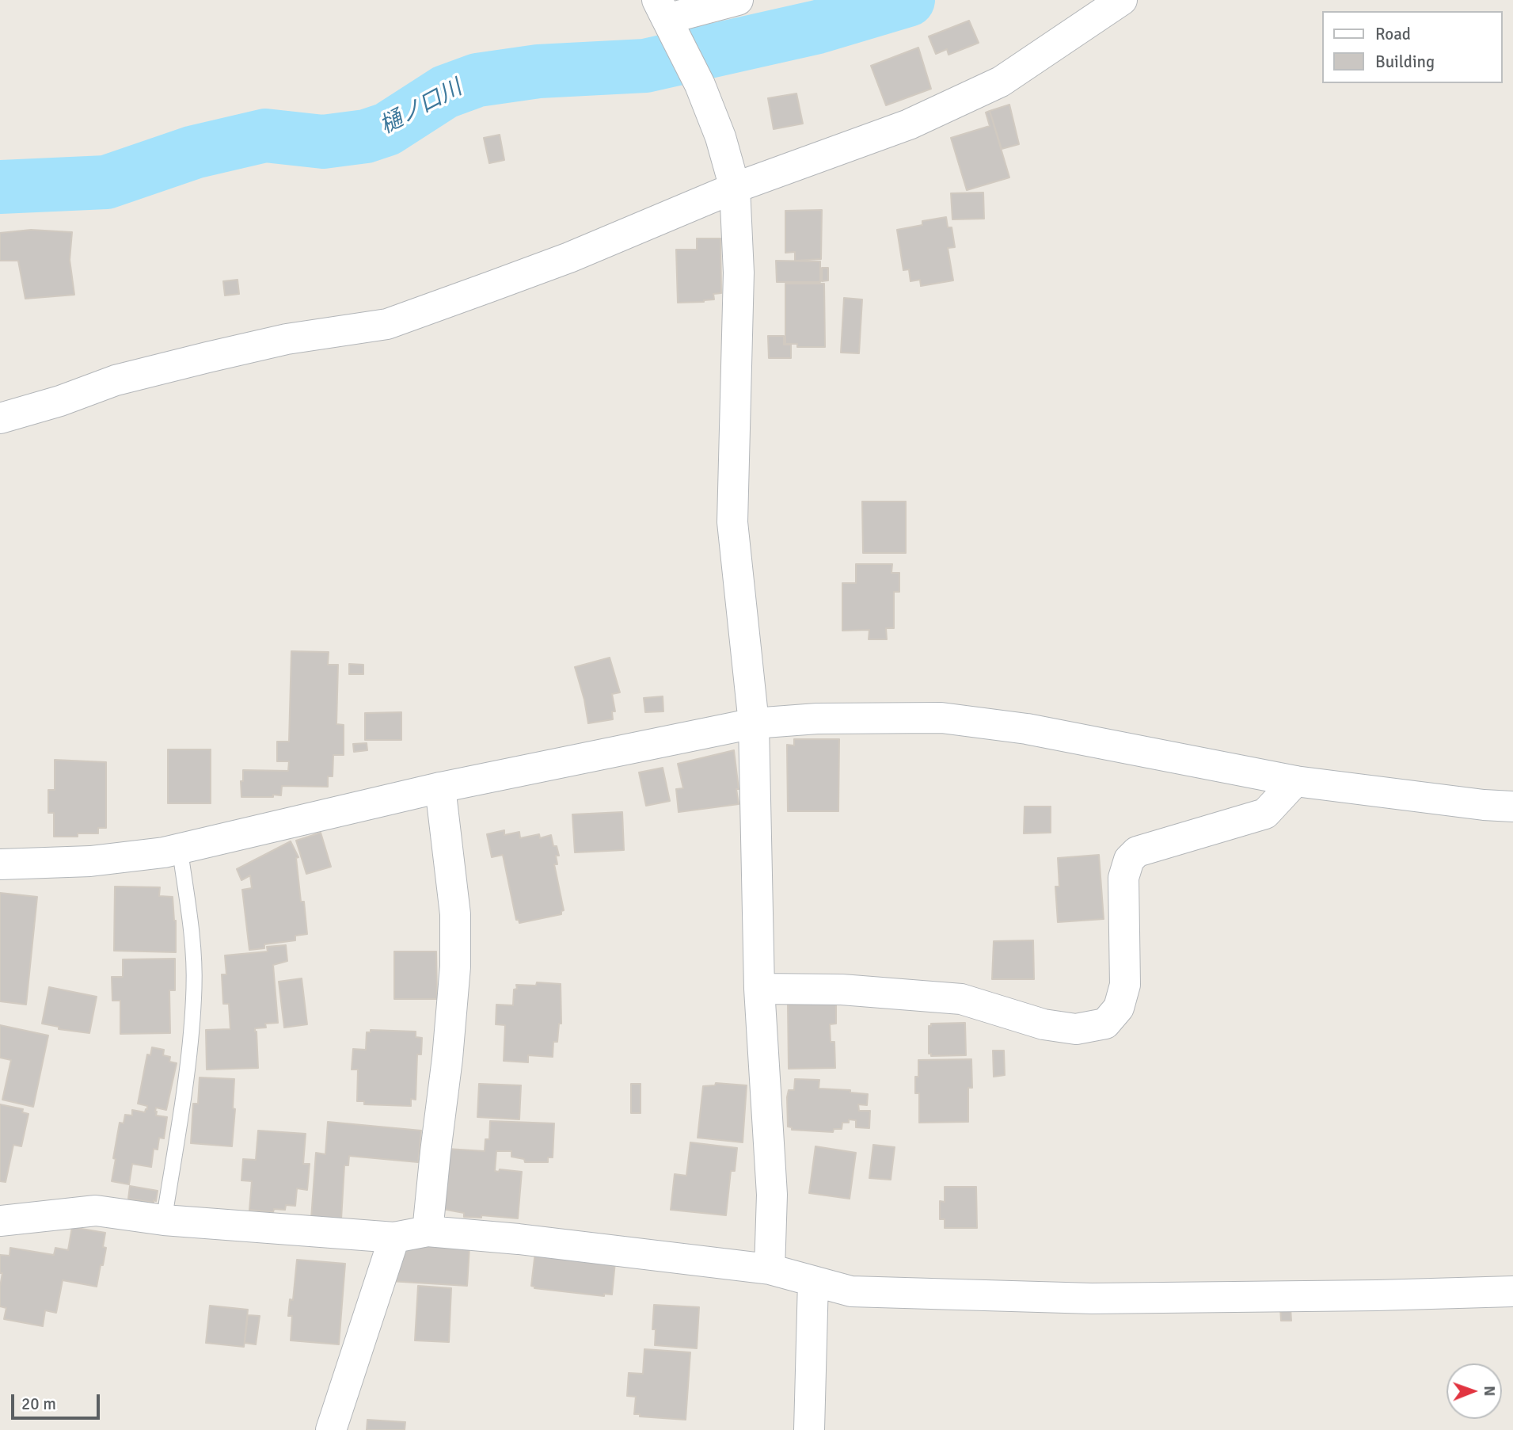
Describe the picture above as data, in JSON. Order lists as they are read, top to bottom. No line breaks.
{"water":["樋ノ口川"],"legend":["Road","Building"],"scale_bar":"20 m","north":"right"}
